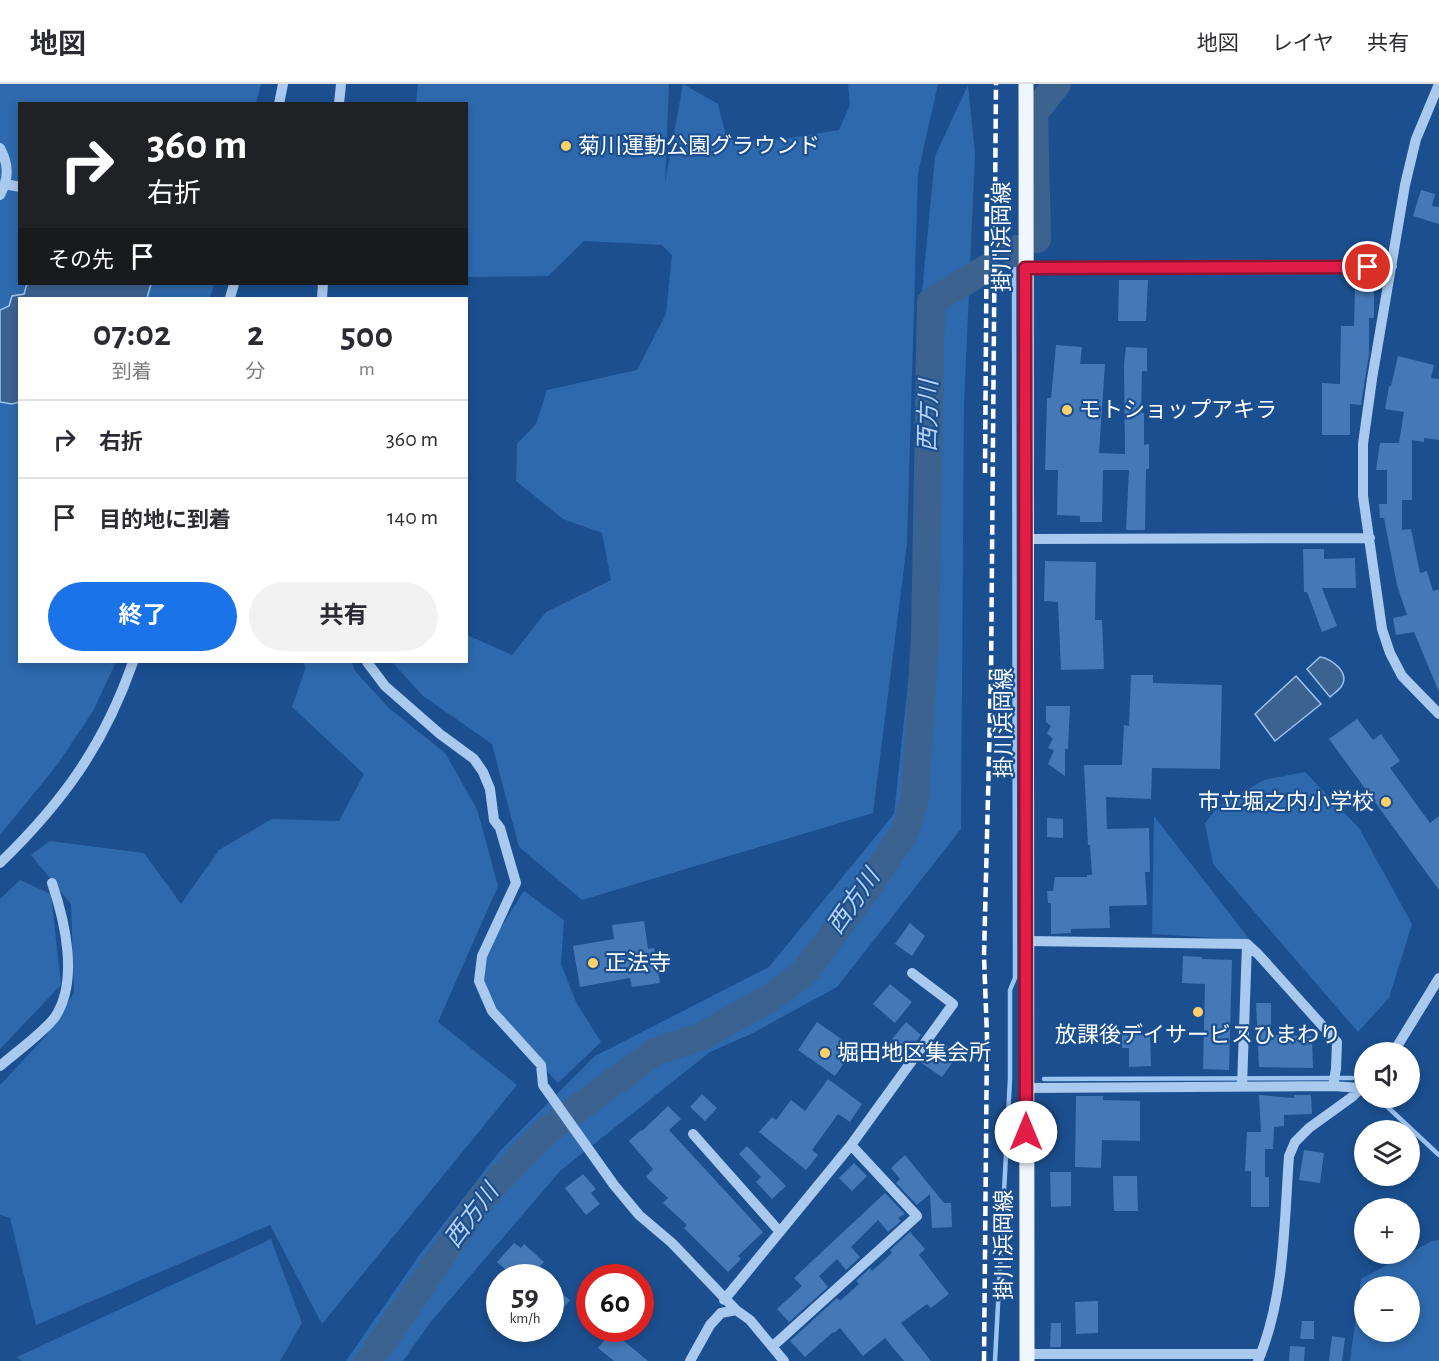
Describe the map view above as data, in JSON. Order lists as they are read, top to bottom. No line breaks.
{"streets":{"main road":["掛川浜岡線"]},"water":["西方川"],"places":["菊川運動公園グラウンド","モトショップアキラ","市立堀之内小学校","正法寺","放課後デイサービスひまわり","堀田地区集会所"],"page":{"header":"地図","nav":["地図","レイヤ","共有"],"turn":["360 m","右折"],"then":"その先","eta":["07:02","到着","2","分","500","m"],"list":[{"name":"右折","value":"360 m"},{"name":"目的地に到着","value":"140 m"}],"buttons":["終了","共有"],"map_buttons":["+","−"],"speed":"59 km/h","limit":"60"}}
